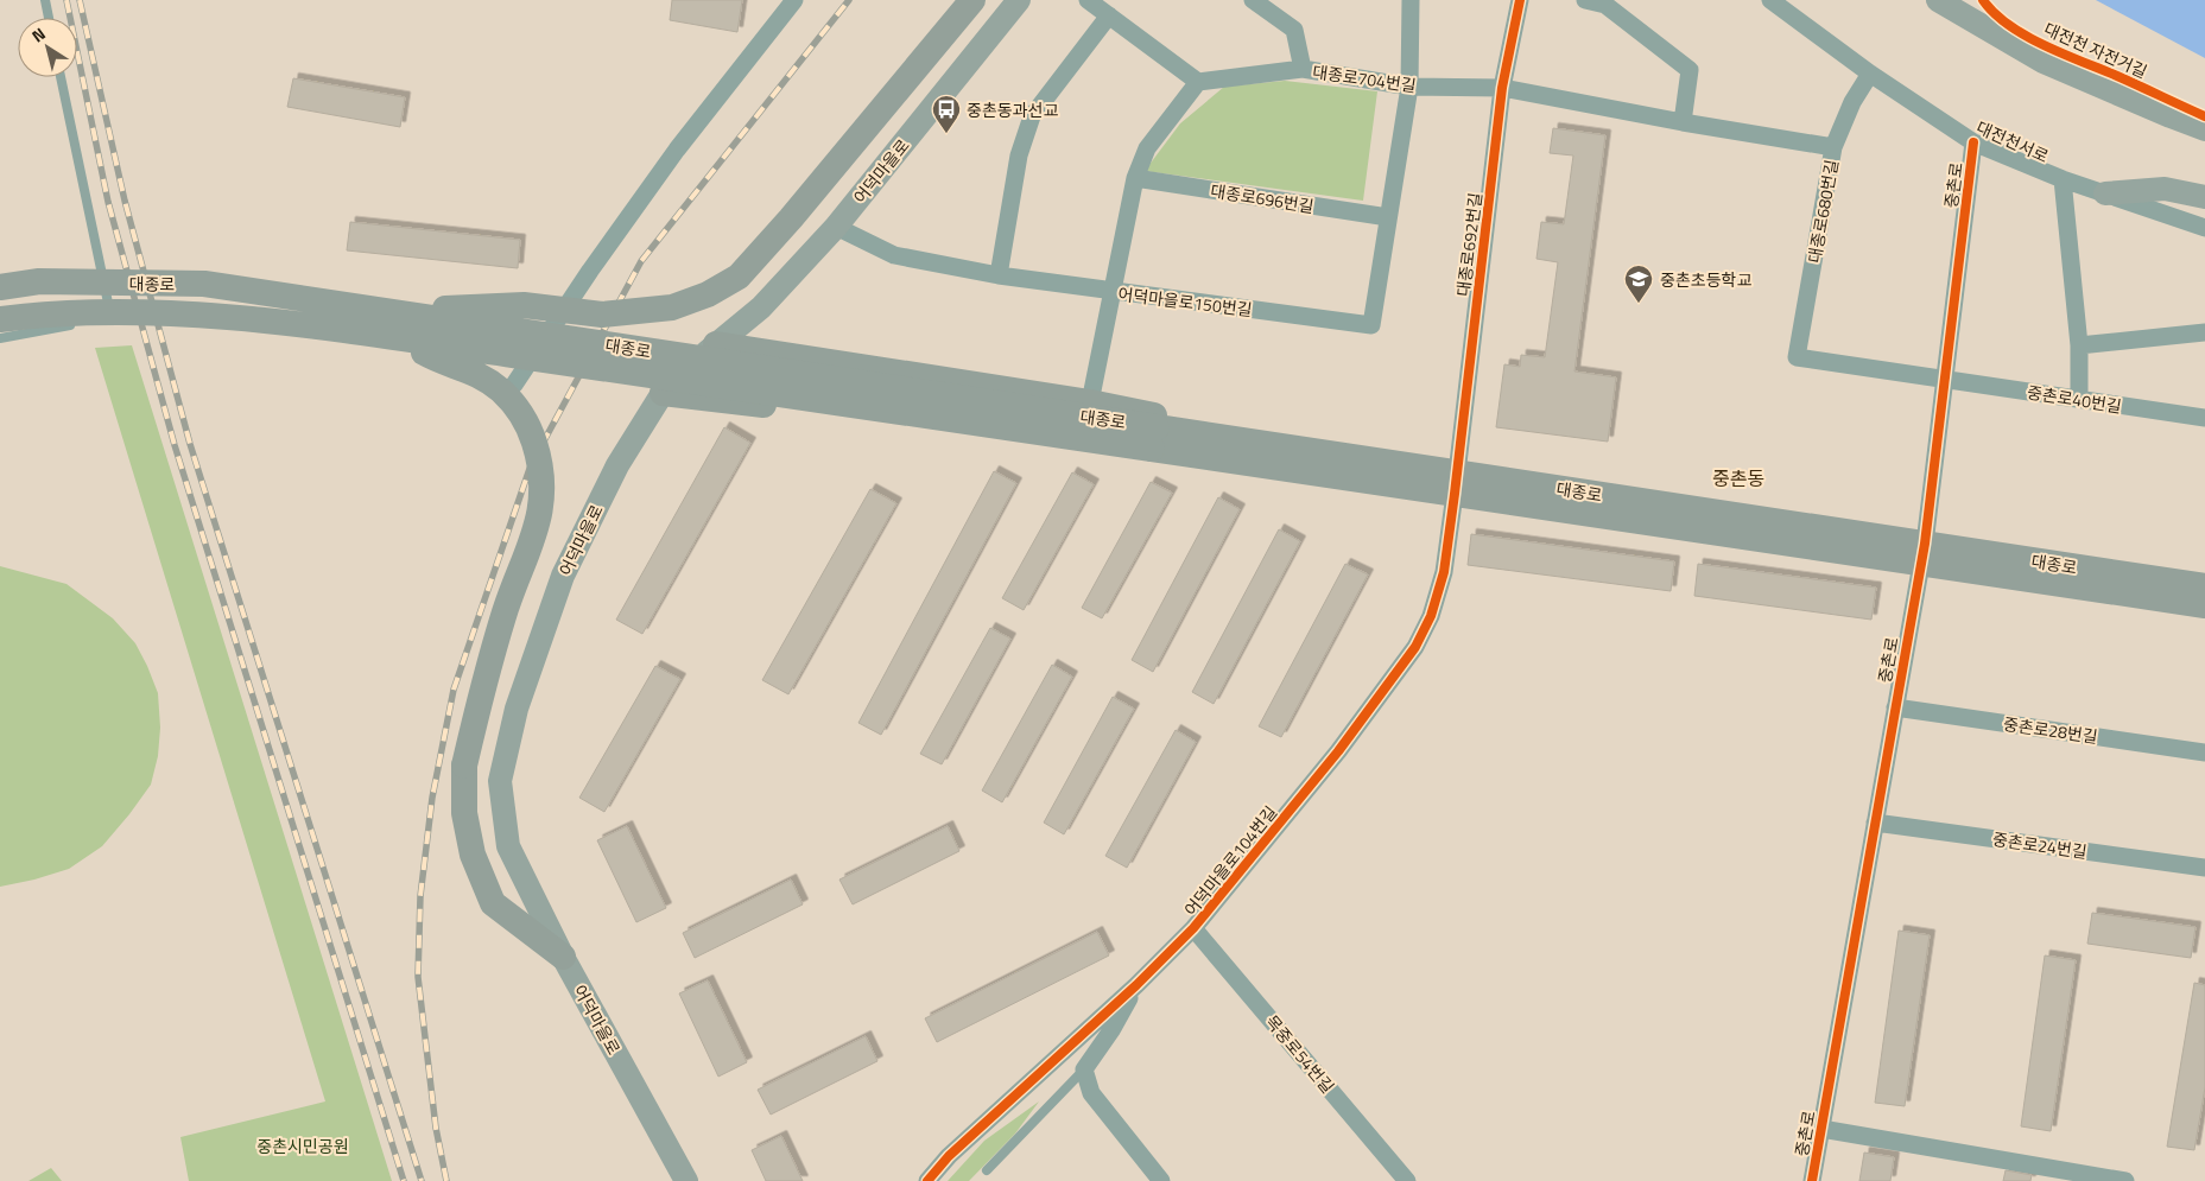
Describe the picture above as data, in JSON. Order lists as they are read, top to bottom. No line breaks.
{"streets":{"main road":["어덕마을로","대종로"],"street":["대종로704번길","대전천서로","중촌로","대종로696번길","대종로680번길","대종로692번길","어덕마을로150번길","중촌로40번길","중촌로28번길","중촌로24번길","어덕마을로104번길","목중로54번길"],"cycle path":["대전천 자전거길"]},"crossings":[["대종로704번길","대종로680번길"],["대종로704번길","대종로692번길"],["대전천서로","중촌로"],["대전천서로","대종로680번길"],["대전천서로","중촌로40번길"],["어덕마을로","어덕마을로150번길"],["중촌로","대종로"],["중촌로","중촌로40번길"],["중촌로","중촌로28번길"],["중촌로","중촌로24번길"],["대종로696번길","어덕마을로150번길"],["대종로680번길","중촌로40번길"],["대종로692번길","대종로"],["대종로692번길","어덕마을로104번길"],["대종로","어덕마을로104번길"],["어덕마을로104번길","목중로54번길"]],"districts":["중촌동"],"parks":["중촌시민공원"],"places":{"bus stop":["중촌동과선교"],"school or university":["중촌초등학교"]},"north":"top left"}
